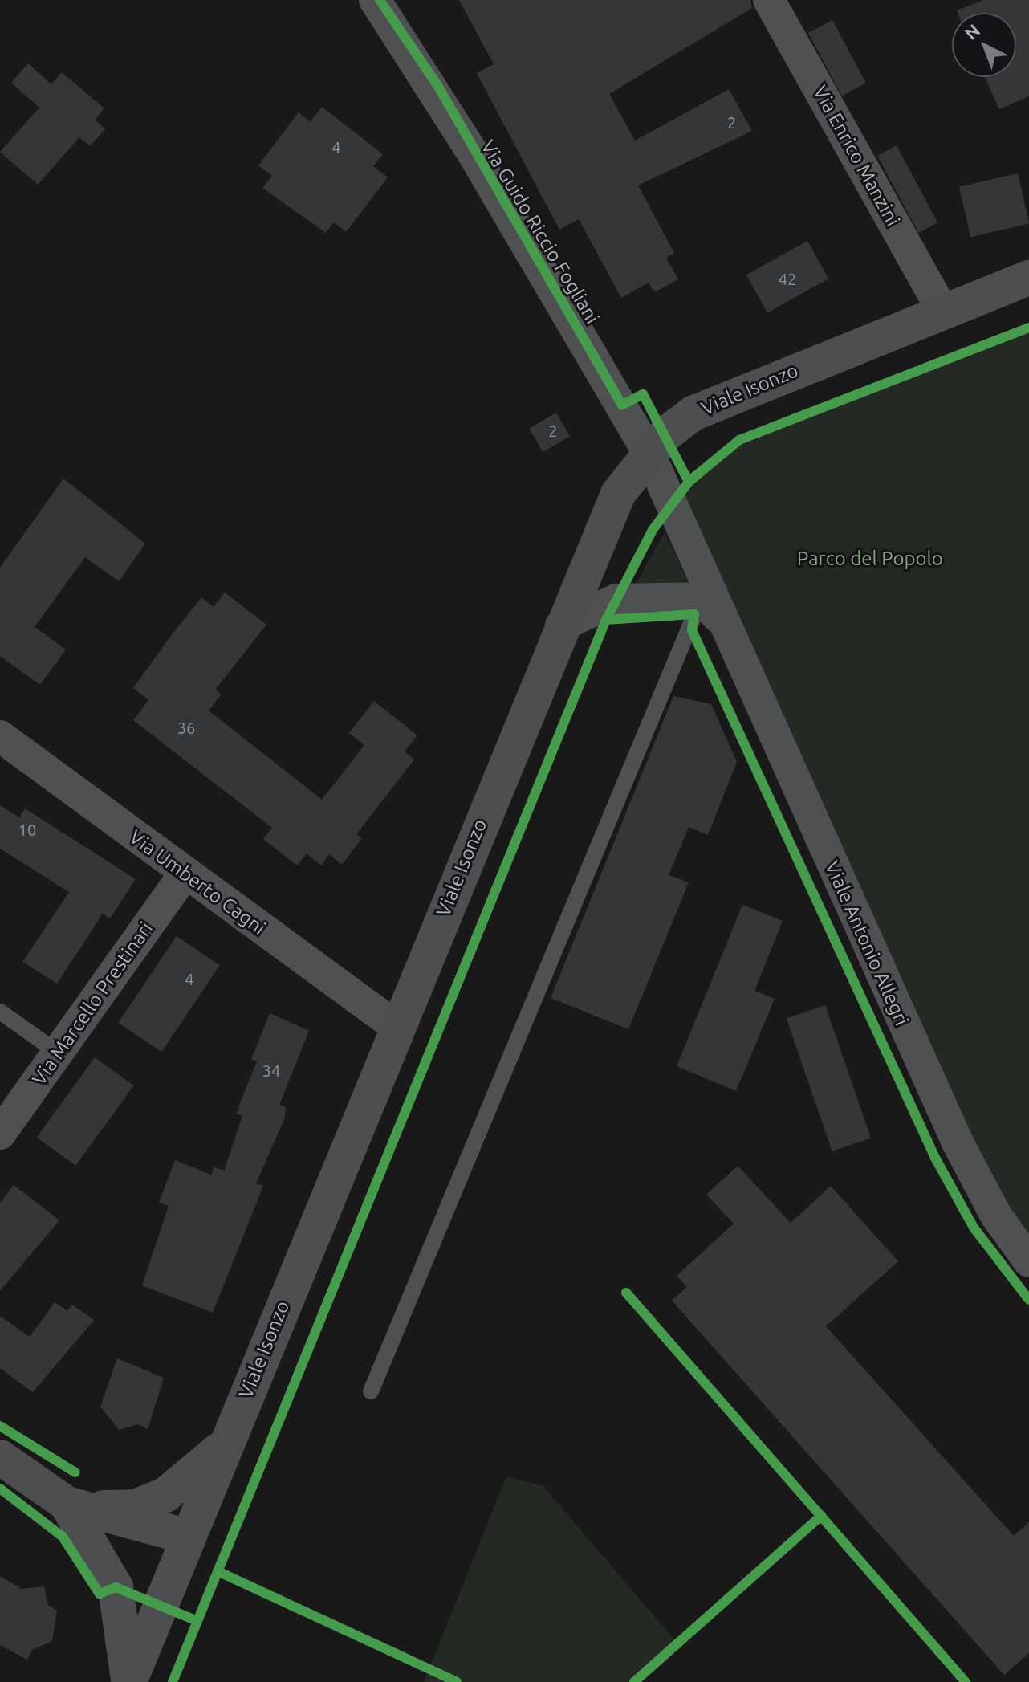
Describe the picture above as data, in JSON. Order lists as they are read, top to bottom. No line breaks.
{"streets":{"main road":["Viale Isonzo"],"street":["Via Enrico Manzini","Via Guido Riccio Fogliani","Via Umberto Cagni","Viale Antonio Allegri","Via Marcello Prestinari"]},"crossings":[["Via Enrico Manzini","Viale Isonzo"],["Via Guido Riccio Fogliani","Viale Isonzo"],["Via Guido Riccio Fogliani","Viale Antonio Allegri"],["Viale Isonzo","Via Umberto Cagni"],["Viale Isonzo","Viale Antonio Allegri"],["Via Umberto Cagni","Via Marcello Prestinari"]],"parks":["Parco del Popolo"],"house_numbers":["2","4","42","2","36","10","4","34"],"north":"top left"}
